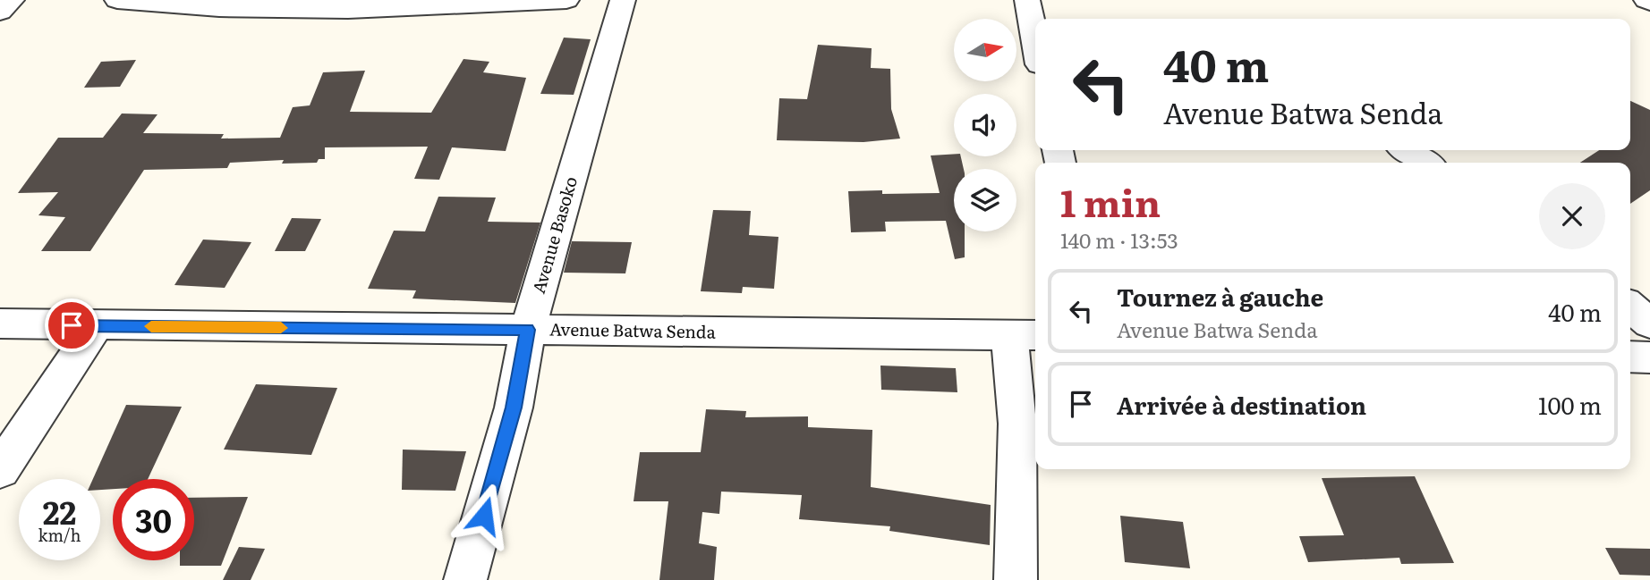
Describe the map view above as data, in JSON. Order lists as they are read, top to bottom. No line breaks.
{"streets":{"street":["Avenue Basoko","Avenue Batwa Senda"]},"crossings":[["Avenue Basoko","Avenue Batwa Senda"]],"north":"right","page":{"turn":["40 m","Avenue Batwa Senda"],"heading":["1 min","140 m · 13:53"],"list":[{"name":"Tournez à gauche","note":"Avenue Batwa Senda","value":"40 m"},{"name":"Arrivée à destination","value":"100 m"}],"speed":"22 km/h","limit":"30"}}
